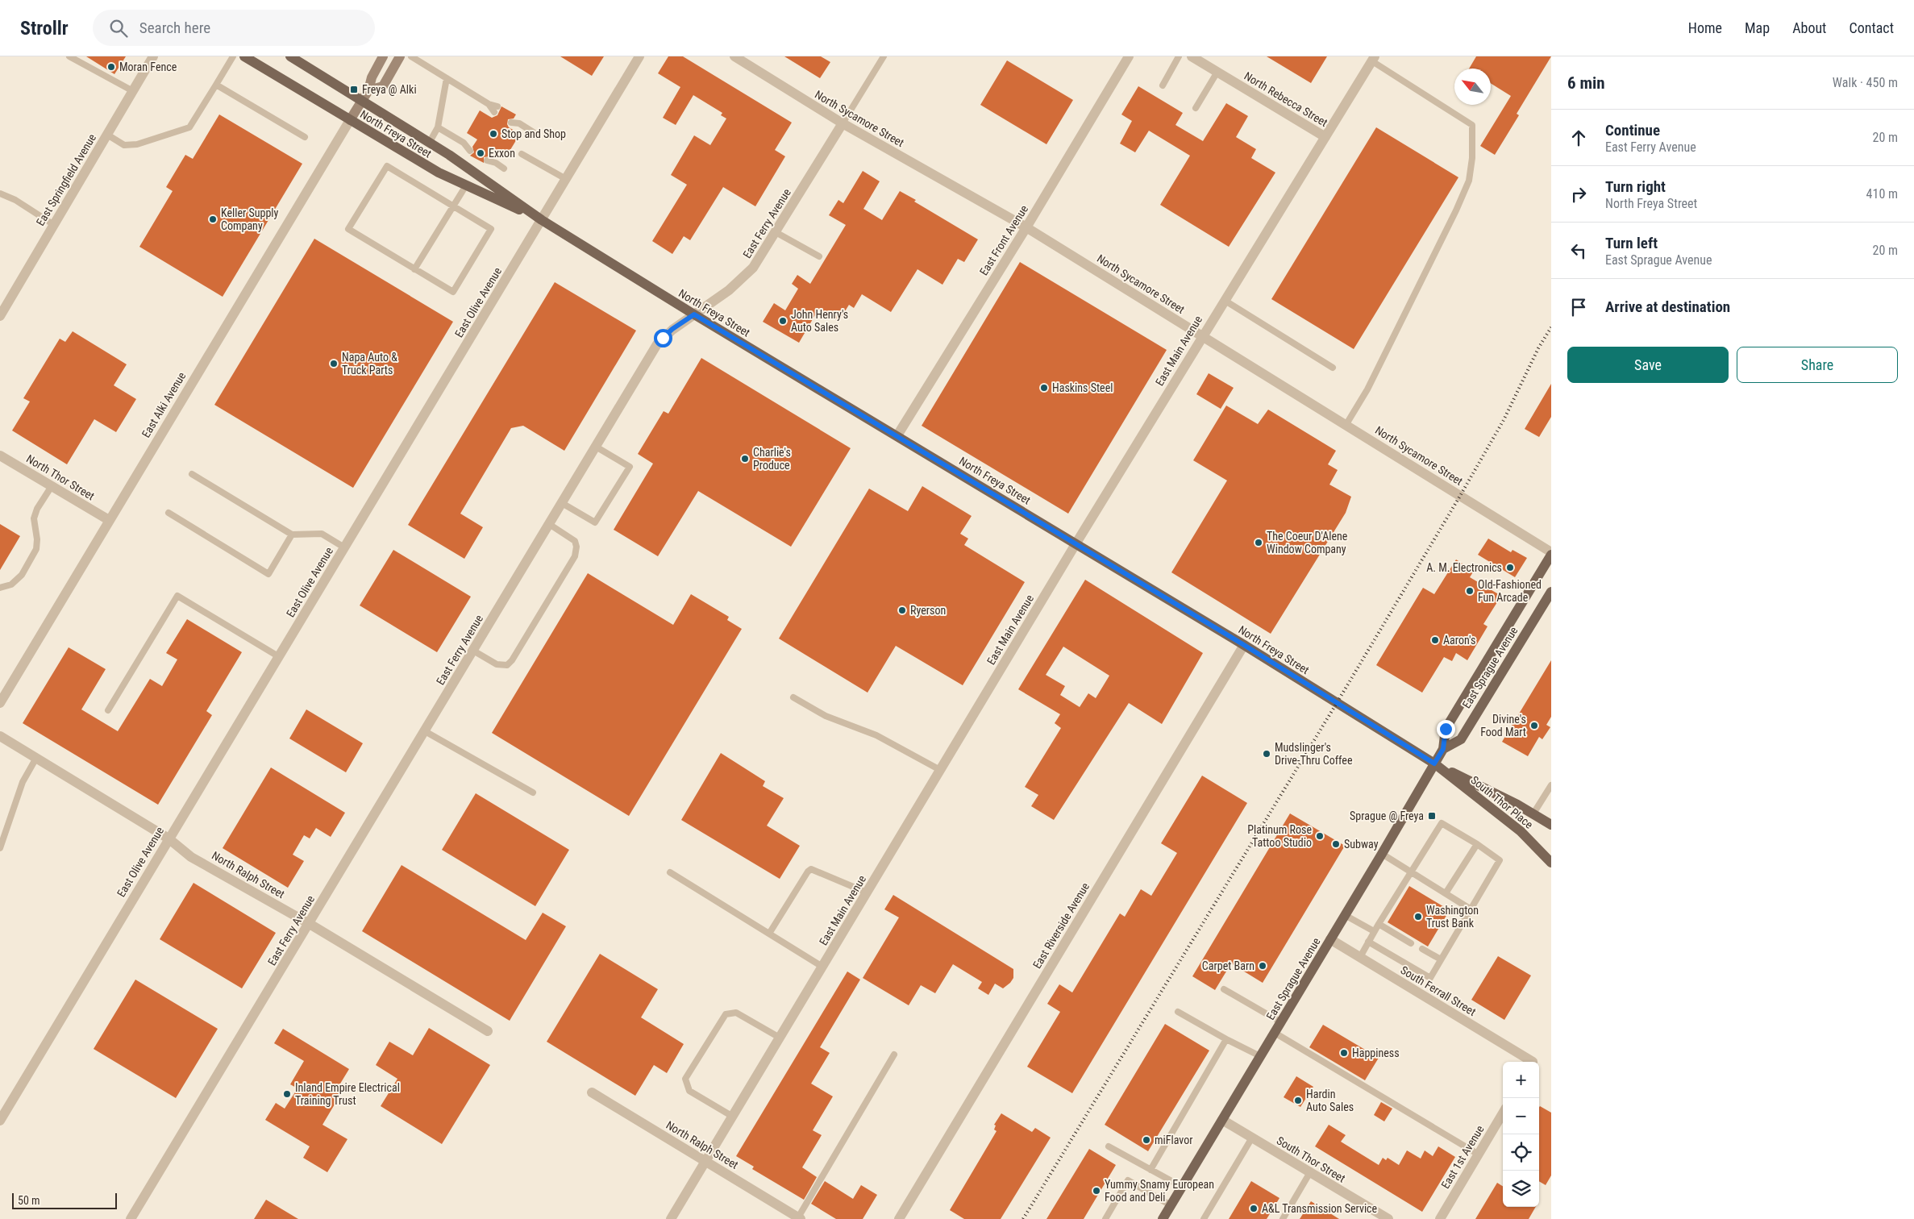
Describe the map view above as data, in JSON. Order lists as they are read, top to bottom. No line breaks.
{"streets":{"main road":["North Freya Street","East Sprague Avenue","South Thor Place"],"street":["North Rebecca Street","North Sycamore Street","East Springfield Avenue","East Ferry Avenue","East Front Avenue","East Olive Avenue","East Main Avenue","East Alki Avenue","North Thor Street","North Ralph Street","East Riverside Avenue","South Ferrall Street","East 1st Avenue","South Thor Street"]},"crossings":[["North Rebecca Street","East Main Avenue"],["North Sycamore Street","East Ferry Avenue"],["North Sycamore Street","East Front Avenue"],["North Sycamore Street","East Main Avenue"],["North Sycamore Street","East Sprague Avenue"],["North Freya Street","East Ferry Avenue"],["North Freya Street","East Front Avenue"],["North Freya Street","East Olive Avenue"],["North Freya Street","East Main Avenue"],["North Freya Street","East Alki Avenue"],["North Freya Street","East Sprague Avenue"],["North Freya Street","South Thor Place"],["North Freya Street","East Riverside Avenue"],["East Ferry Avenue","North Ralph Street"],["East Olive Avenue","North Ralph Street"],["East Main Avenue","North Ralph Street"],["East Alki Avenue","North Thor Street"],["East Sprague Avenue","South Thor Place"],["East Sprague Avenue","South Ferrall Street"],["East Sprague Avenue","South Thor Street"]],"places":{"other":["Moran Fence","Stop and Shop","Exxon","Keller Supply Company","John Henry's Auto Sales","Napa Auto & Truck Parts","Haskins Steel","Charlie's Produce","The Coeur D'Alene Window Company","A. M. Electronics","Old-Fashioned Fun Arcade","Ryerson","Aaron's","Divine's Food Mart","Mudslinger's Drive-Thru Coffee","Platinum Rose Tattoo Studio","Subway","Washington Trust Bank","Carpet Barn","Happiness","Inland Empire Electrical Training Trust","Hardin Auto Sales","miFlavor","Yummy Snamy European Food and Deli","A&L Transmission Service"],"transit":["Freya @ Alki","Sprague @ Freya"]},"scale_bar":"50 m","north":"top left","page":{"header":"Strollr","search":"Search here","nav":["Home","Map","About","Contact"],"heading":["6 min","Walk · 450 m"],"list":[["Continue","East Ferry Avenue","20 m"],["Turn right","North Freya Street","410 m"],["Turn left","East Sprague Avenue","20 m"],"Arrive at destination"],"buttons":["Save","Share"],"map_buttons":["+","−"],"scale":"50 m"}}
